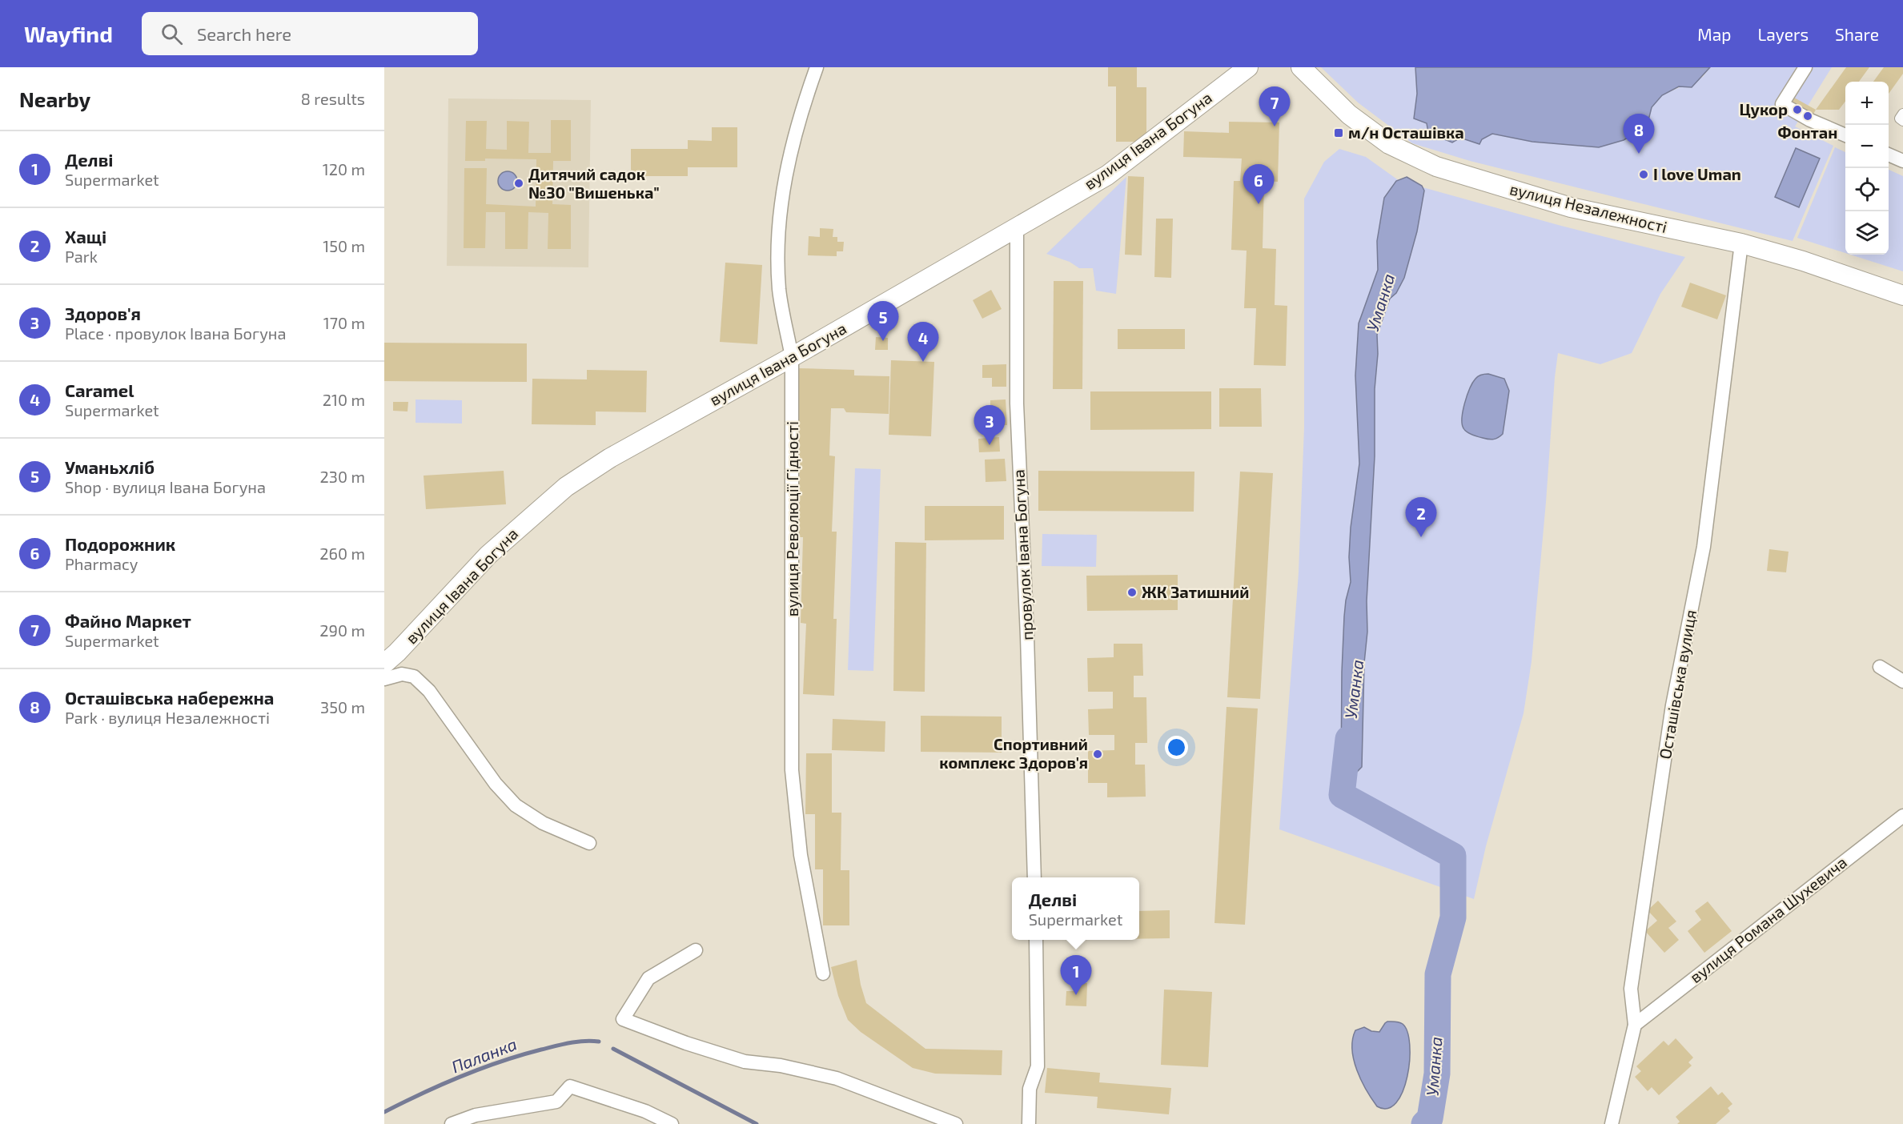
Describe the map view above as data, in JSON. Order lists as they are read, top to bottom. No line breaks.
{"streets":{"main road":["вулиця Івана Богуна","вулиця Незалежності"],"street":["вулиця Революції Гідності","провулок Івана Богуна","Осташівська вулиця","вулиця Романа Шухевича"]},"crossings":[["вулиця Івана Богуна","вулиця Революції Гідності"],["вулиця Івана Богуна","провулок Івана Богуна"],["вулиця Незалежності","Осташівська вулиця"],["Осташівська вулиця","вулиця Романа Шухевича"]],"water":["Уманка","Паланка"],"places":{"other":["Цукор","Фонтан","I love Uman","Дитячий садок №30 \"Вишенька\"","ЖК Затишний","Спортивний комплекс Здоров'я"],"transit":["м/н Осташівка"]},"page":{"header":"Wayfind","search":"Search here","nav":["Map","Layers","Share"],"heading":["Nearby","8 results"],"map_buttons":["+","−"],"pins":["7","8","6","5","4","3","2","1"],"list":[{"mark":"1","name":"Делві","note":"Supermarket","value":"120 m"},{"mark":"2","name":"Хащі","note":"Park","value":"150 m"},{"mark":"3","name":"Здоров'я","note":"Place · провулок Івана Богуна","value":"170 m"},{"mark":"4","name":"Caramel","note":"Supermarket","value":"210 m"},{"mark":"5","name":"Уманьхліб","note":"Shop · вулиця Івана Богуна","value":"230 m"},{"mark":"6","name":"Подорожник","note":"Pharmacy","value":"260 m"},{"mark":"7","name":"Файно Маркет","note":"Supermarket","value":"290 m"},{"mark":"8","name":"Осташівська набережна","note":"Park · вулиця Незалежності","value":"350 m"}],"popup":["Делві","Supermarket"]}}
